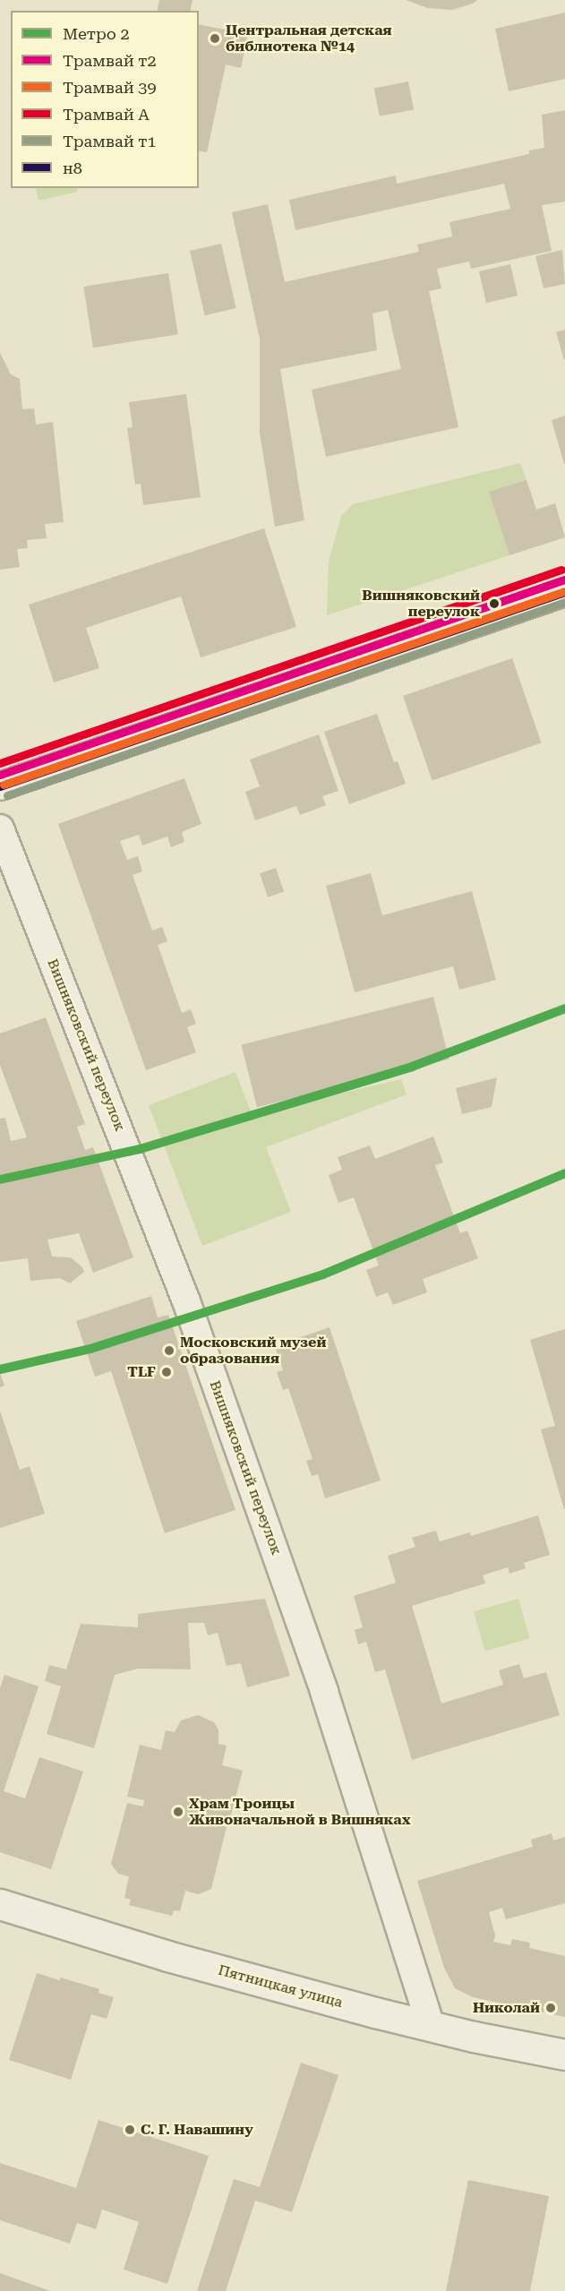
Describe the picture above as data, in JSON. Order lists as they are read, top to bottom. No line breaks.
{"streets":{"street":["Вишняковский переулок","Пятницкая улица"]},"crossings":[["Вишняковский переулок","Пятницкая улица"]],"places":["Центральная детская библиотека №14","Вишняковский переулок","Московский музей образования","TLF","Храм Троицы Живоначальной в Вишняках","Николай","С. Г. Навашину"],"lines":["tram line А","tram line т2","tram line 39","transit line н8","tram line т1","metro line 2"],"legend":["Метро 2","Трамвай т2","Трамвай 39","Трамвай А","Трамвай т1","н8"]}
